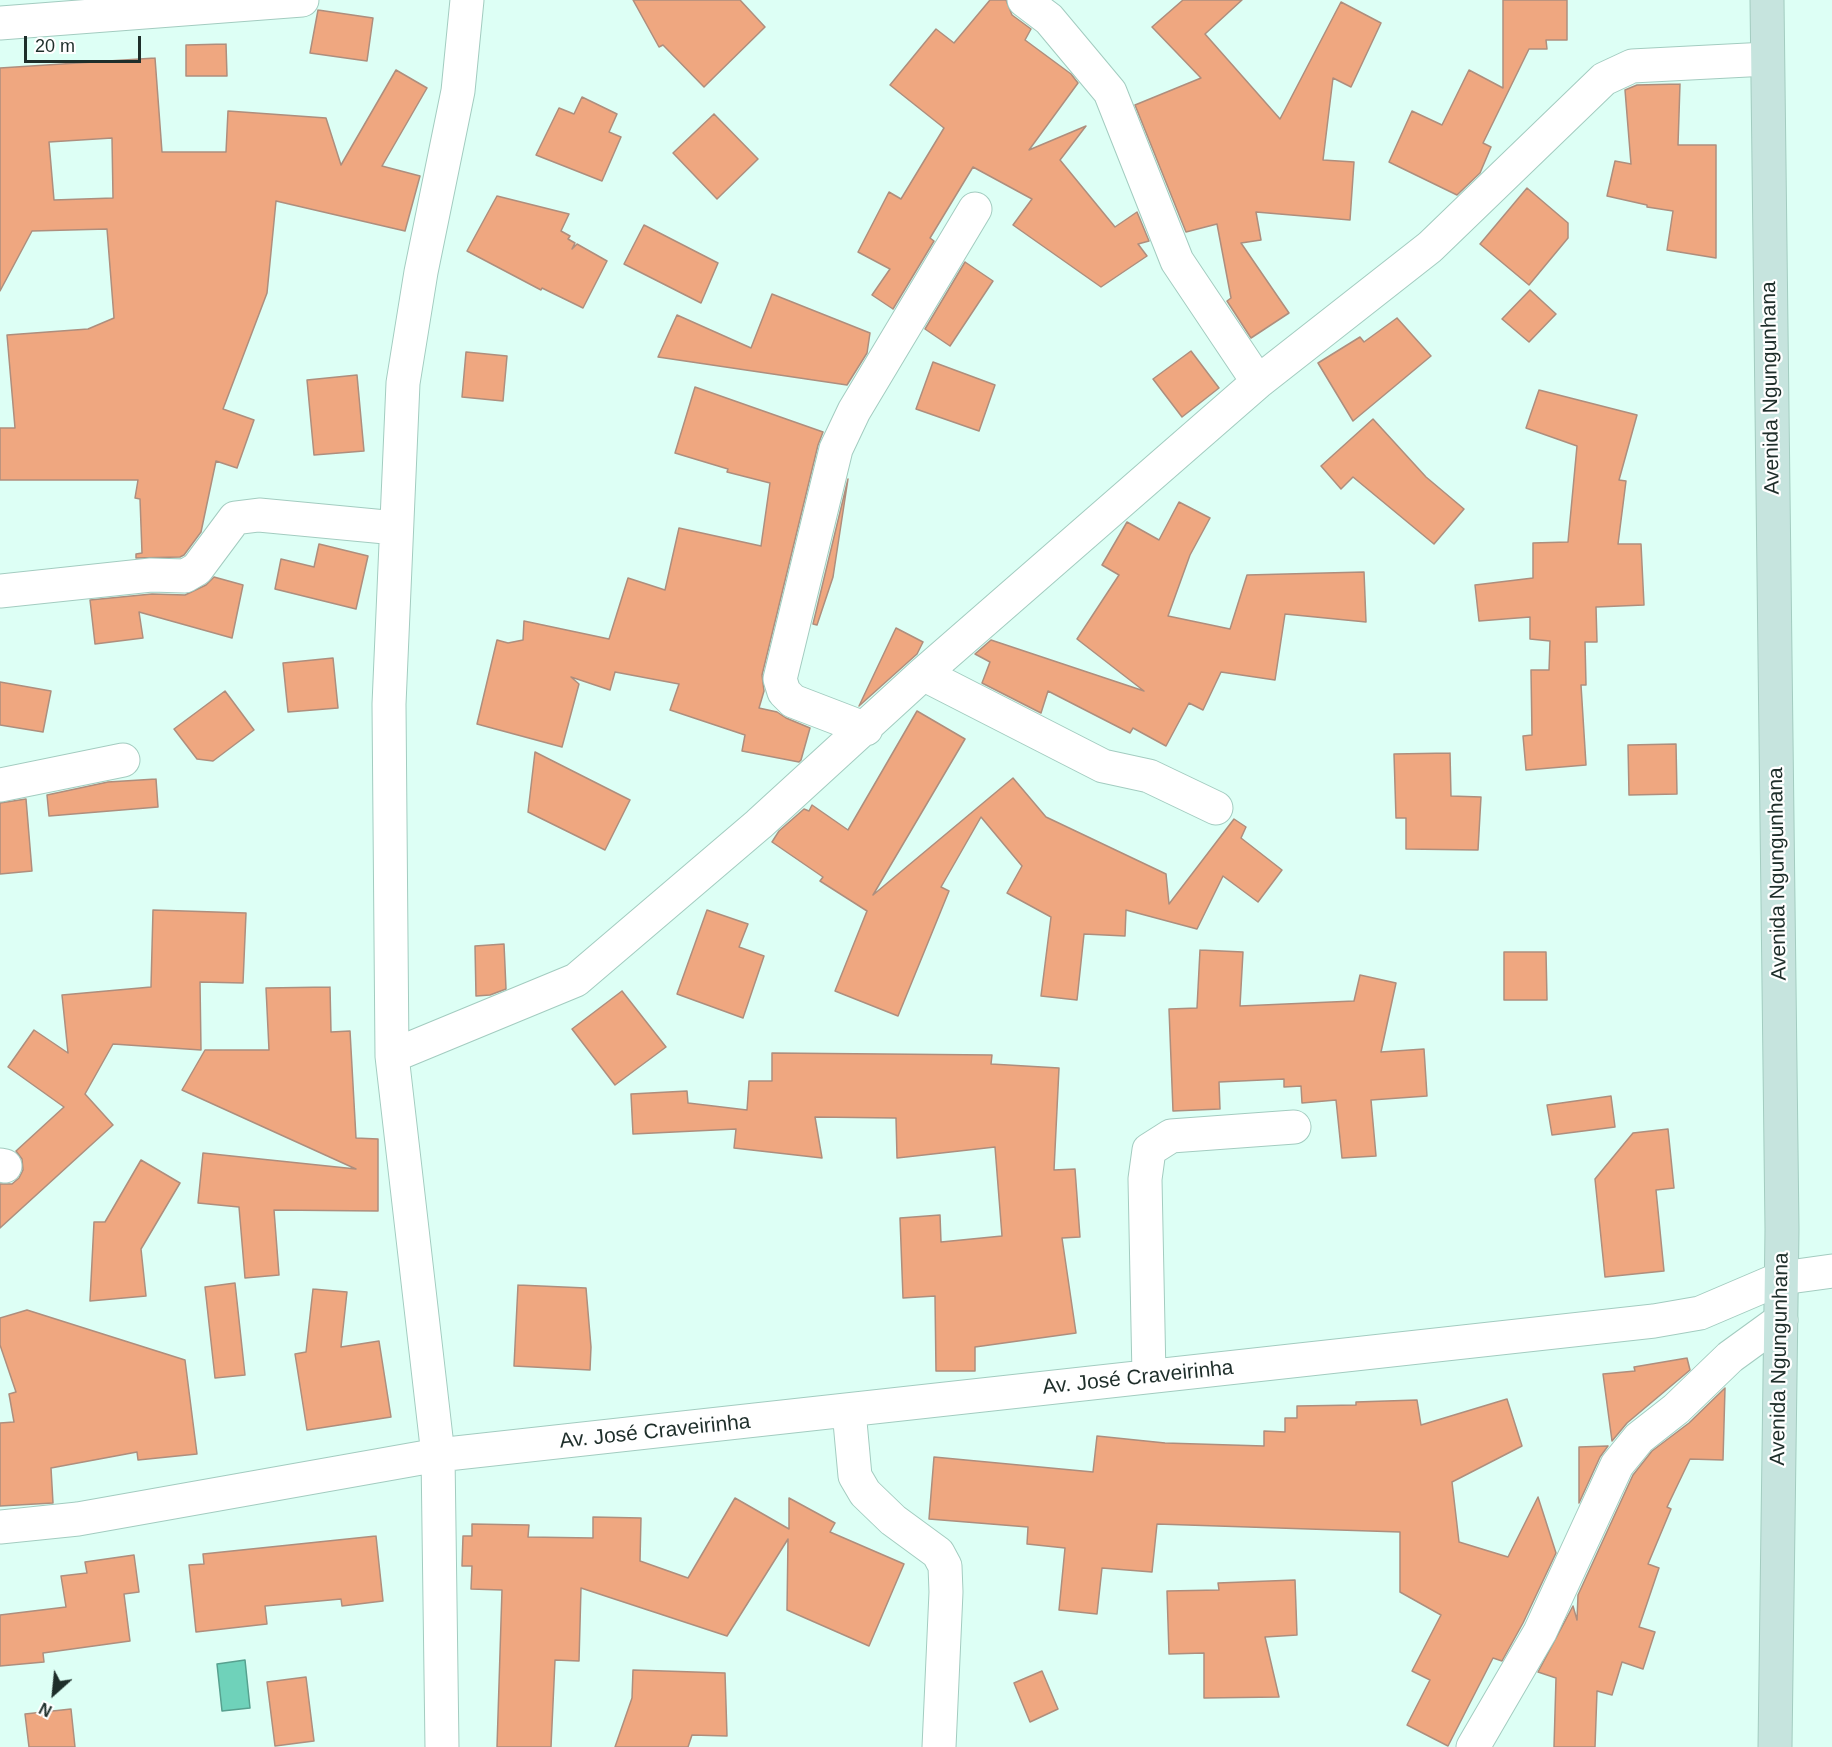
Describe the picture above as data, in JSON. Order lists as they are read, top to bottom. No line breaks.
{"streets":{"street":["Avenida Ngungunhana","Av. José Craveirinha"]},"crossings":[["Avenida Ngungunhana","Av. José Craveirinha"]],"scale_bar":"20 m","north":"bottom left"}
